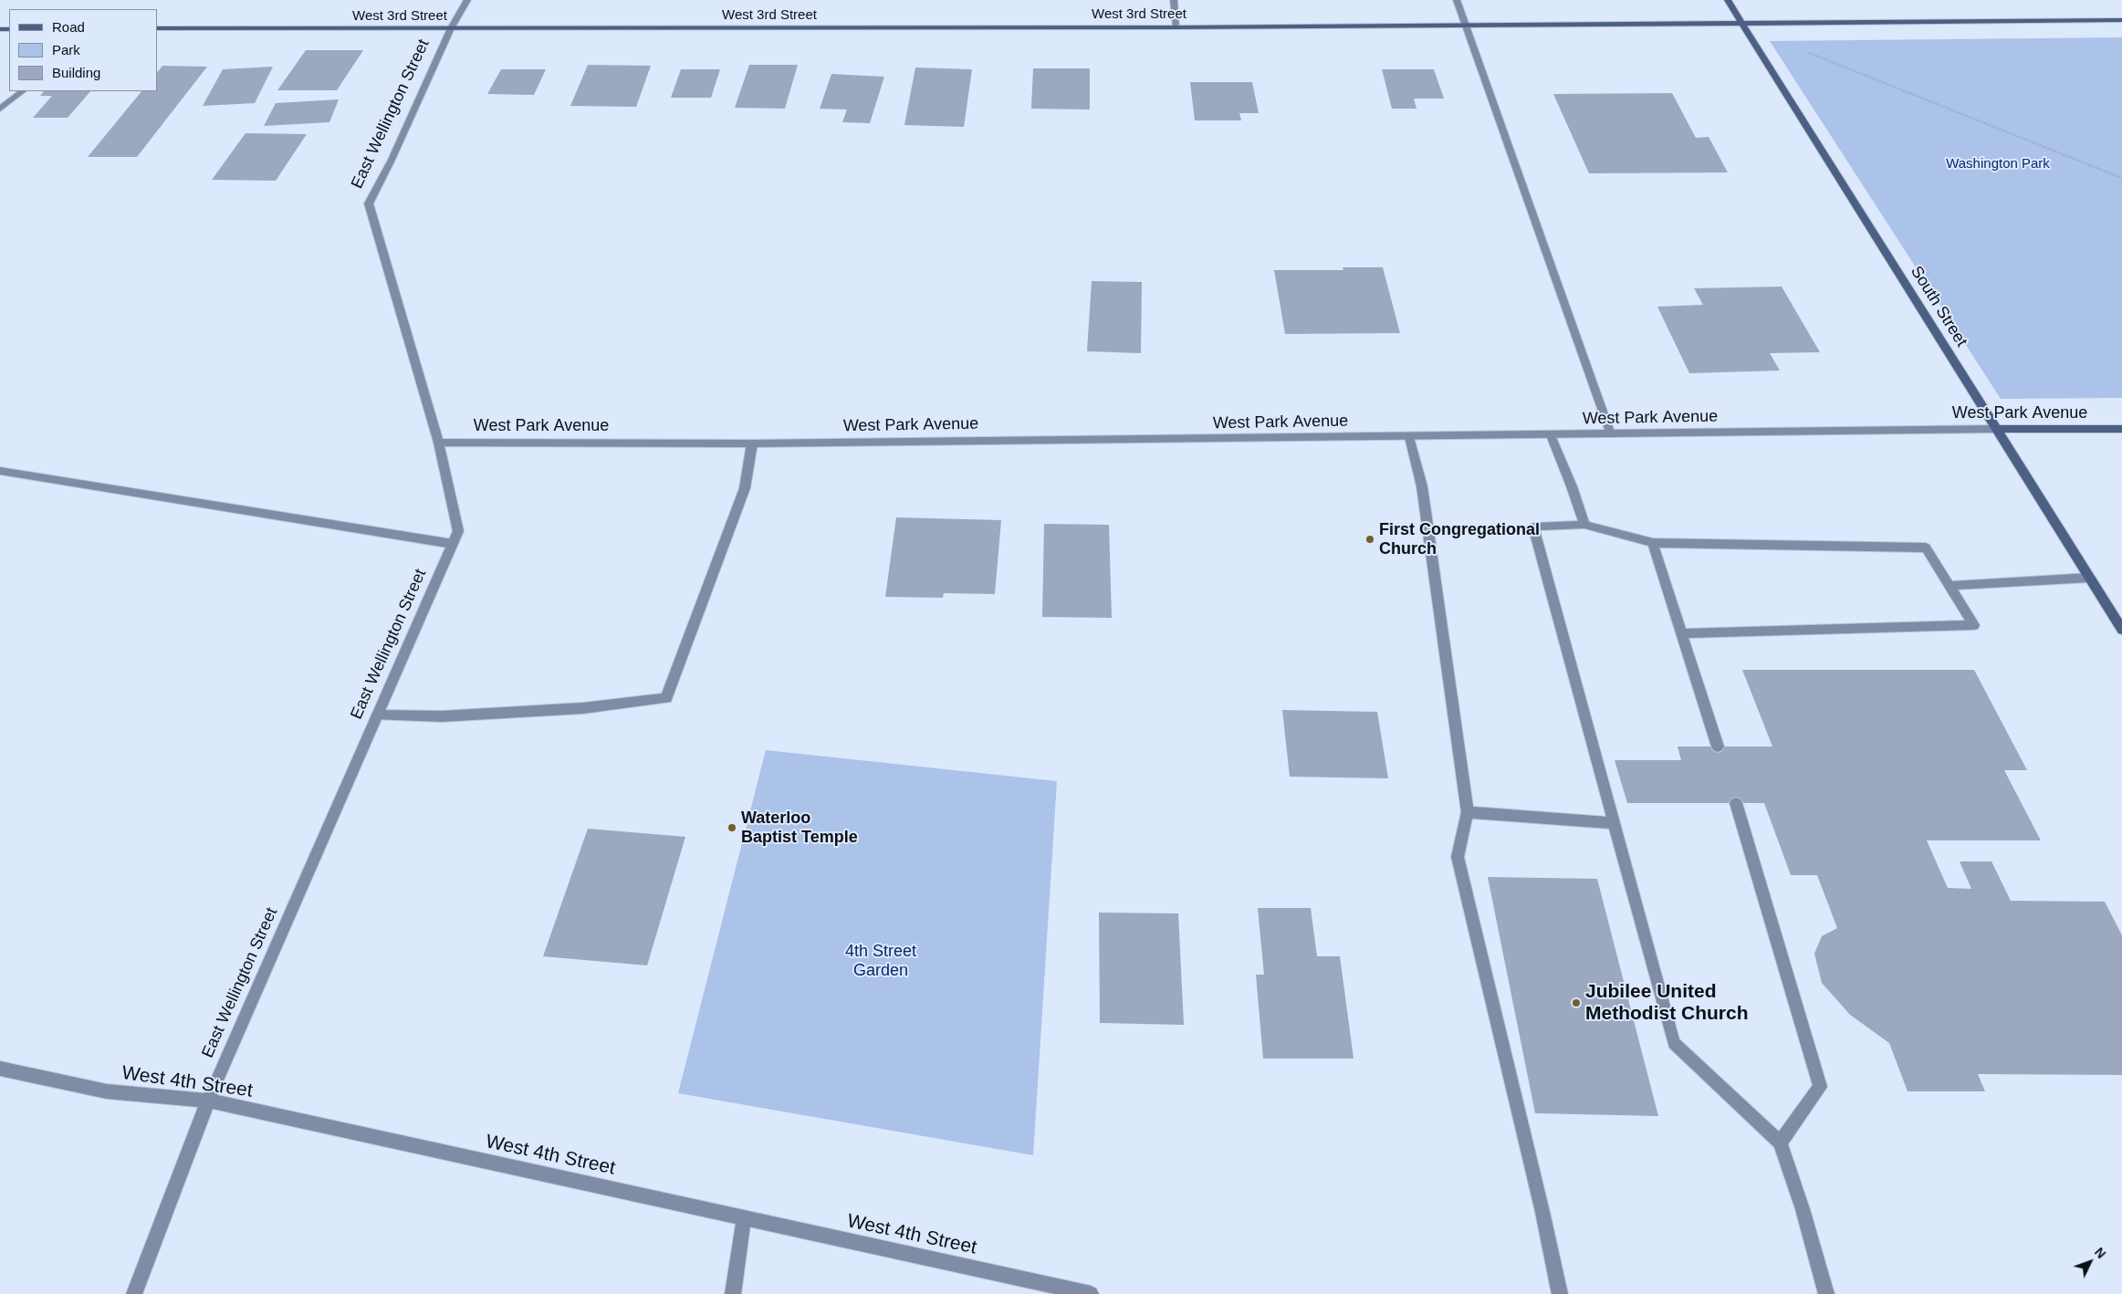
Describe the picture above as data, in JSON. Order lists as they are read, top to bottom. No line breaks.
{"streets":{"street":["West 3rd Street","East Wellington Street","South Street","West Park Avenue","West 4th Street"]},"crossings":[["West 3rd Street","East Wellington Street"],["West 3rd Street","South Street"],["East Wellington Street","West Park Avenue"],["East Wellington Street","West 4th Street"],["South Street","West Park Avenue"]],"parks":["Washington Park","4th Street Garden"],"places":["First Congregational Church","Waterloo Baptist Temple","Jubilee United Methodist Church"],"legend":["Road","Park","Building"],"north":"top right"}
